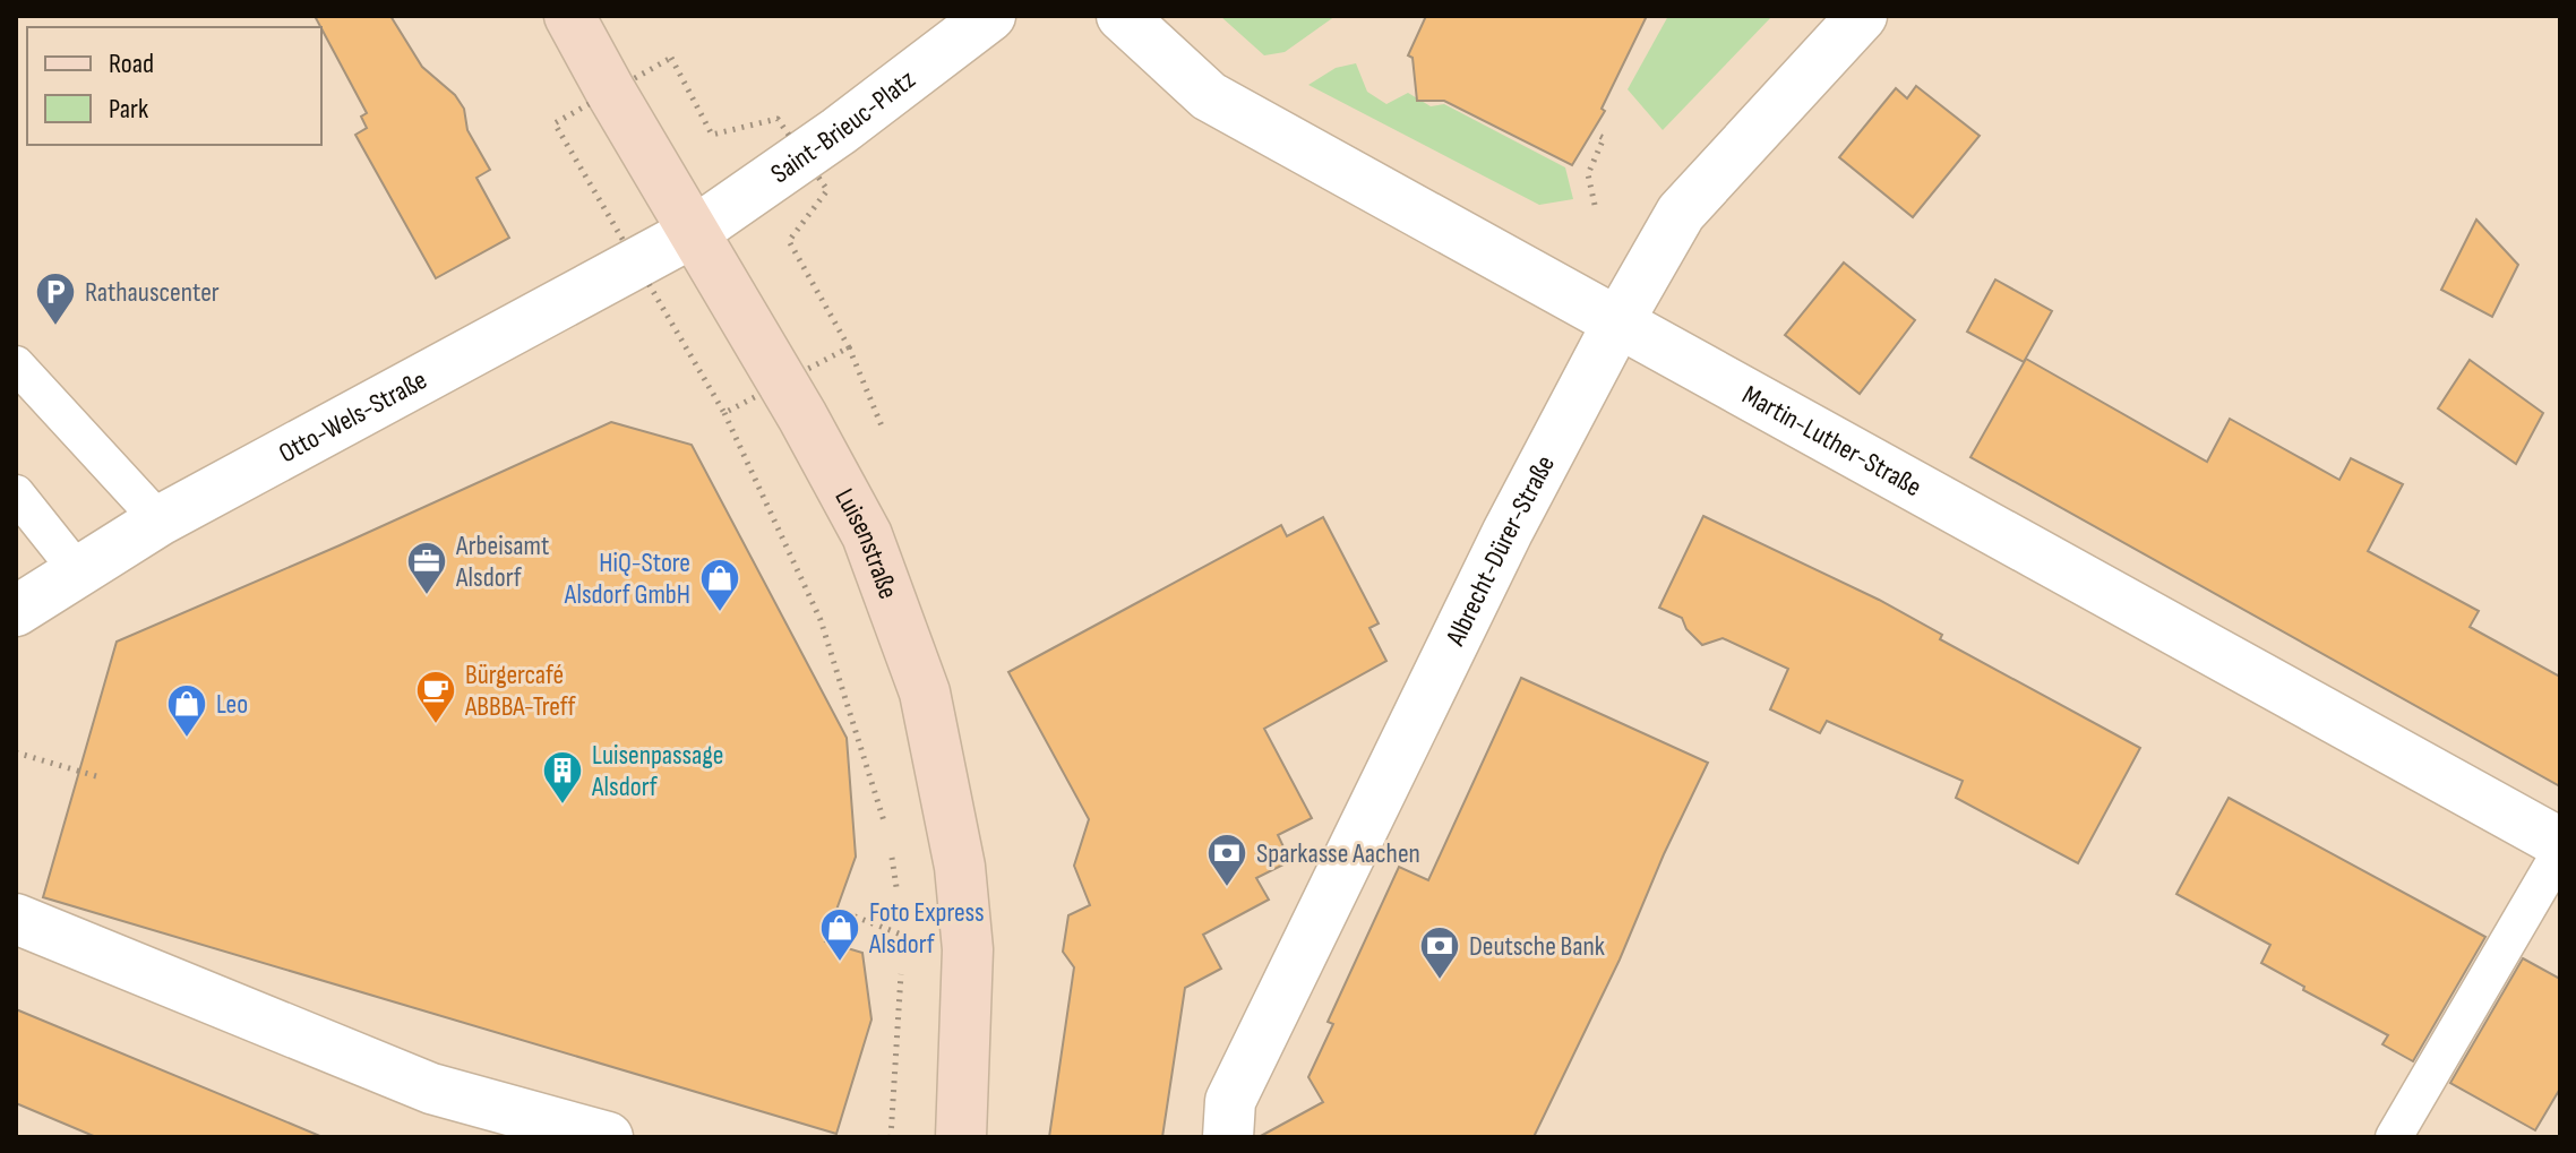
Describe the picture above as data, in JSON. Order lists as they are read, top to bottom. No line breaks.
{"streets":{"main road":["Luisenstraße"],"street":["Saint-Brieuc-Platz","Otto-Wels-Straße","Martin-Luther-Straße","Albrecht-Dürer-Straße"]},"crossings":[["Saint-Brieuc-Platz","Otto-Wels-Straße"],["Saint-Brieuc-Platz","Luisenstraße"],["Otto-Wels-Straße","Luisenstraße"],["Martin-Luther-Straße","Albrecht-Dürer-Straße"]],"places":{"parking":["Rathauscenter"],"office":["Arbeisamt Alsdorf"],"shop":["HiQ-Store Alsdorf GmbH","Leo","Foto Express Alsdorf"],"cafe":["Bürgercafé ABBBA-Treff"],"building":["Luisenpassage Alsdorf"],"bank":["Sparkasse Aachen","Deutsche Bank"]},"legend":["Road","Park"]}
